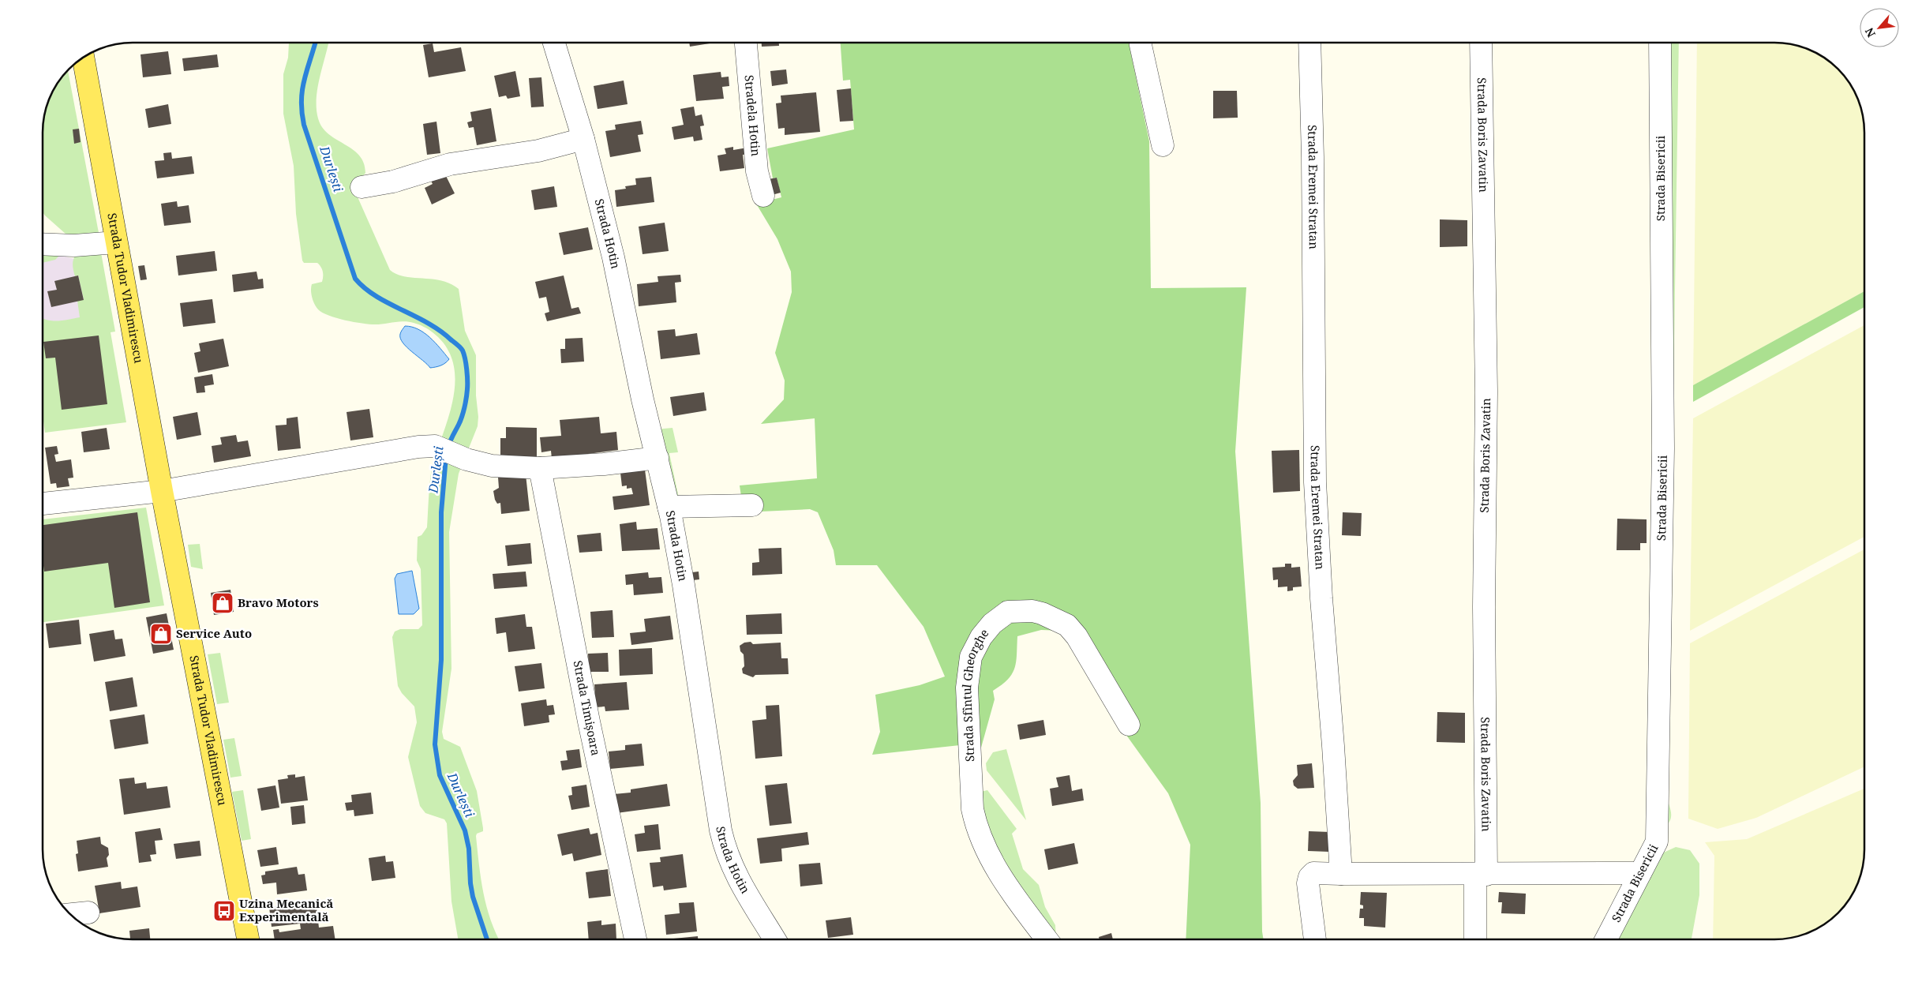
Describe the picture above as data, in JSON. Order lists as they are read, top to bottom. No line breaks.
{"streets":{"main road":["Strada Tudor Vladimirescu"],"street":["Stradela Hotin","Strada Boris Zavatin","Strada Bisericii","Strada Eremei Stratan","Strada Hotin","Strada Sfîntul Gheorghe","Strada Timișoara"]},"water":["Durlești"],"places":{"shop":["Bravo Motors","Service Auto"],"bus stop":["Uzina Mecanică Experimentală"]},"north":"bottom left"}
